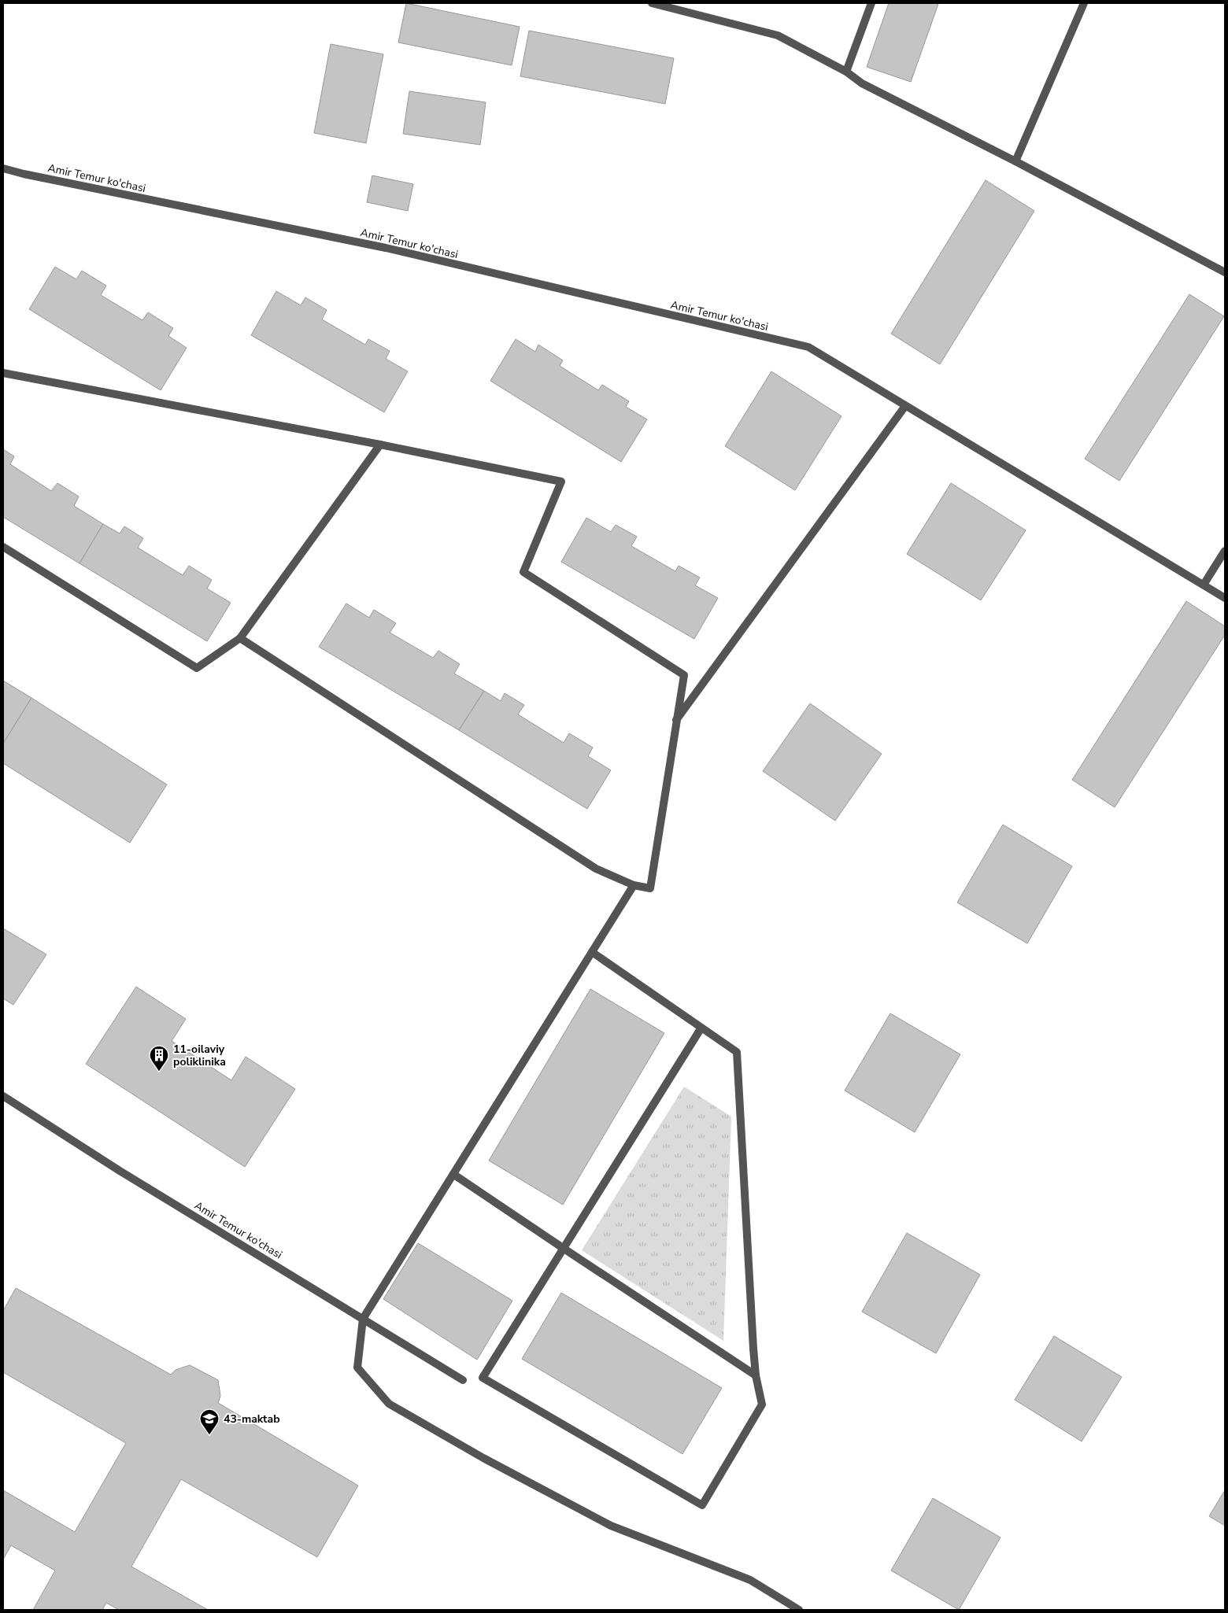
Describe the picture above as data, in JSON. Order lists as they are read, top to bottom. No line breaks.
{"streets":{"street":["Amir Temur ko'chasi"]},"places":{"building":["11-oilaviy poliklinika"],"school or university":["43-maktab"]}}
